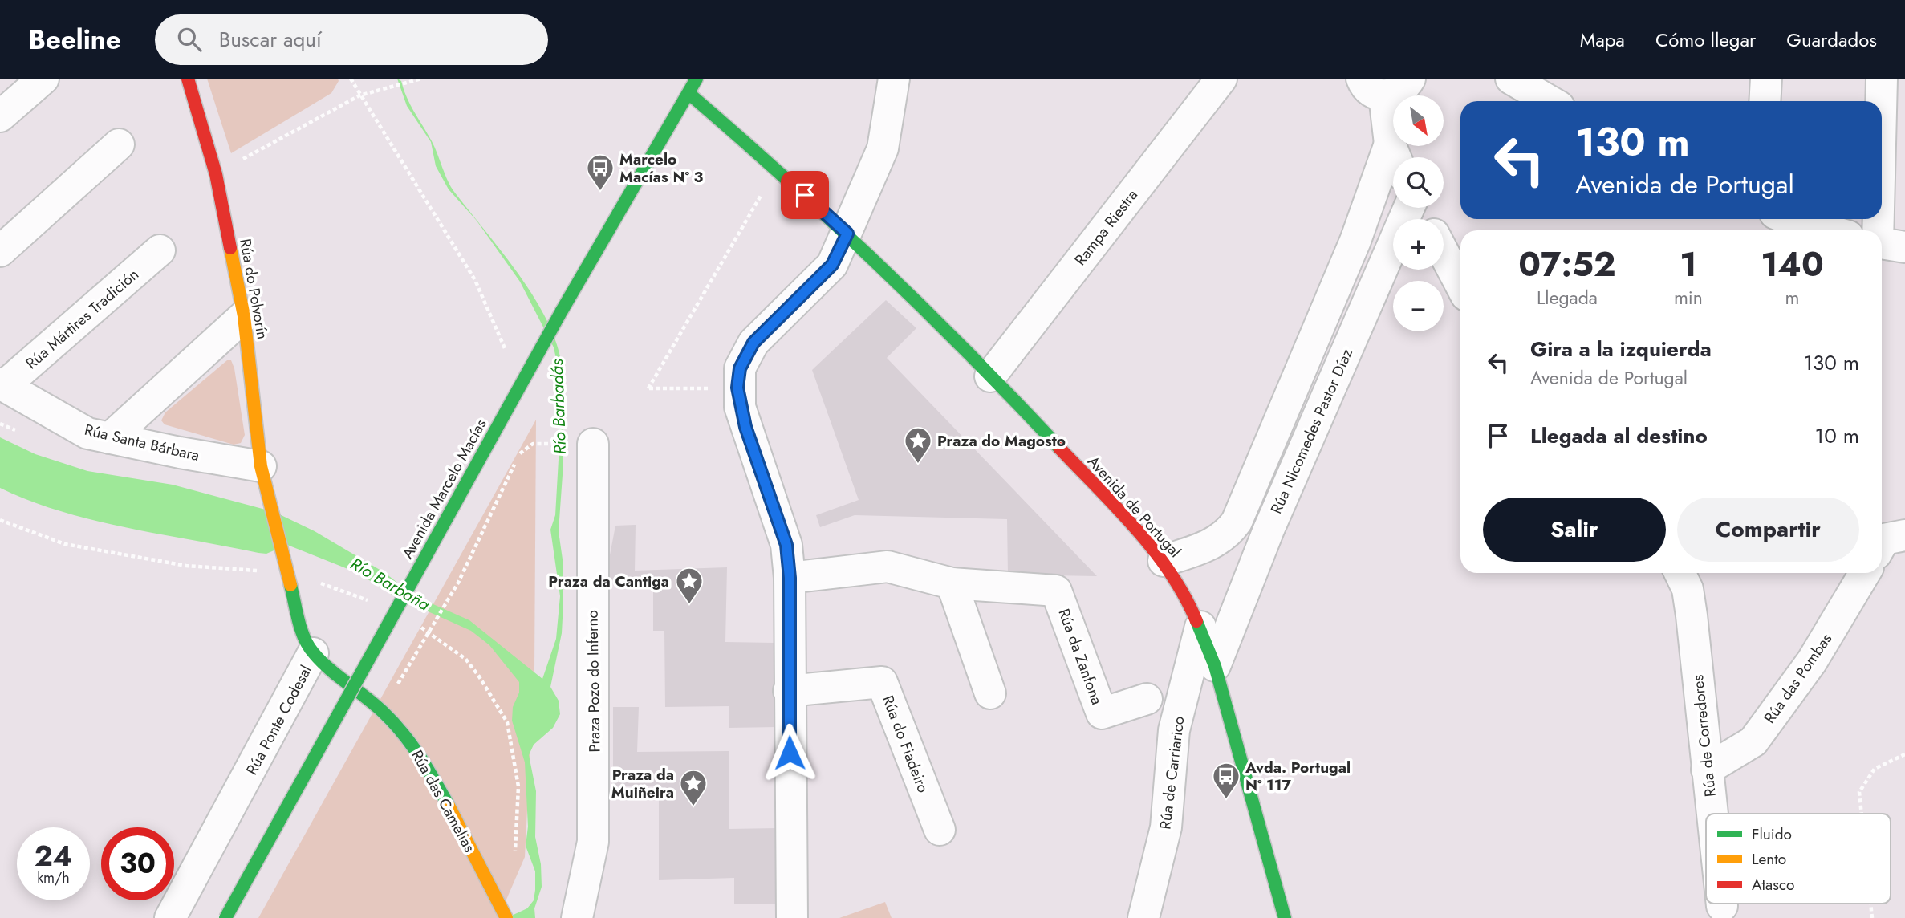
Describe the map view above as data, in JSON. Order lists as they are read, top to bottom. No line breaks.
{"streets":{"street":["Rampa Riestra","Rúa do Polvorín","Rúa Mártires Tradición","Rúa Nicomedes Pastor Díaz","Rúa Santa Bárbara","Avenida Marcelo Macías","Avenida de Portugal","Rúa da Zanfona","Rúa das Pombas","Praza Pozo do Inferno","Rúa Ponte Codesal","Rúa de Corredores","Rúa do Fiadeiro","Rúa de Carriarico","Rúa das Camelias"]},"crossings":[["Rampa Riestra","Avenida de Portugal"],["Rúa do Polvorín","Rúa Santa Bárbara"],["Rúa do Polvorín","Rúa Ponte Codesal"],["Rúa Mártires Tradición","Rúa Santa Bárbara"],["Rúa Nicomedes Pastor Díaz","Avenida de Portugal"],["Avenida Marcelo Macías","Avenida de Portugal"],["Avenida de Portugal","Rúa de Carriarico"],["Rúa das Pombas","Rúa de Corredores"],["Rúa Ponte Codesal","Rúa das Camelias"]],"water":["Río Barbadás","Río Barbaña"],"places":{"bus stop":["Marcelo Macías Nº 3","Avda. Portugal Nº 117"],"place":["Praza do Magosto","Praza da Cantiga","Praza da Muiñeira"]},"legend":["Fluido","Lento","Atasco"],"north":"bottom right","page":{"header":"Beeline","search":"Buscar aquí","nav":["Mapa","Cómo llegar","Guardados"],"map_buttons":["+","−"],"turn":["130 m","Avenida de Portugal"],"eta":["07:52","Llegada","1","min","140","m"],"list":[{"name":"Gira a la izquierda","note":"Avenida de Portugal","value":"130 m"},{"name":"Llegada al destino","value":"10 m"}],"buttons":["Salir","Compartir"],"speed":"24 km/h","limit":"30"}}
